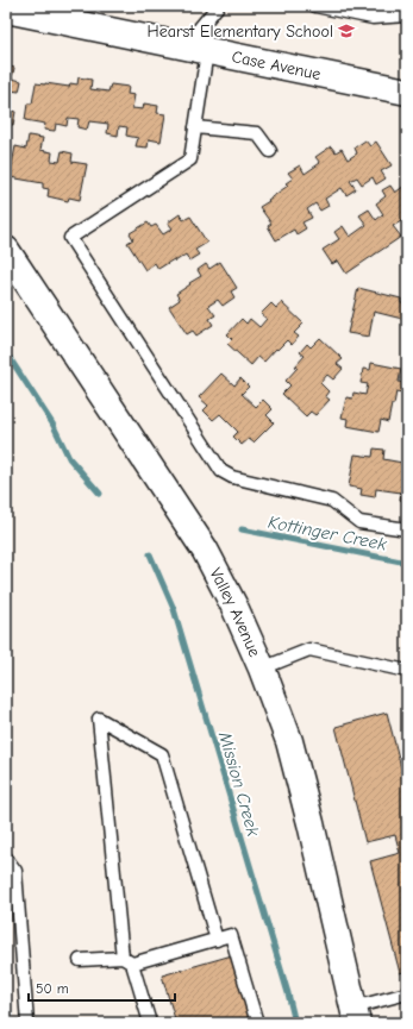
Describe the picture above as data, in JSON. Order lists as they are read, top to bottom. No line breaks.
{"streets":{"street":["Case Avenue","Valley Avenue"]},"water":["Kottinger Creek","Mission Creek"],"places":{"school or university":["Hearst Elementary School"]},"scale_bar":"50 m"}
